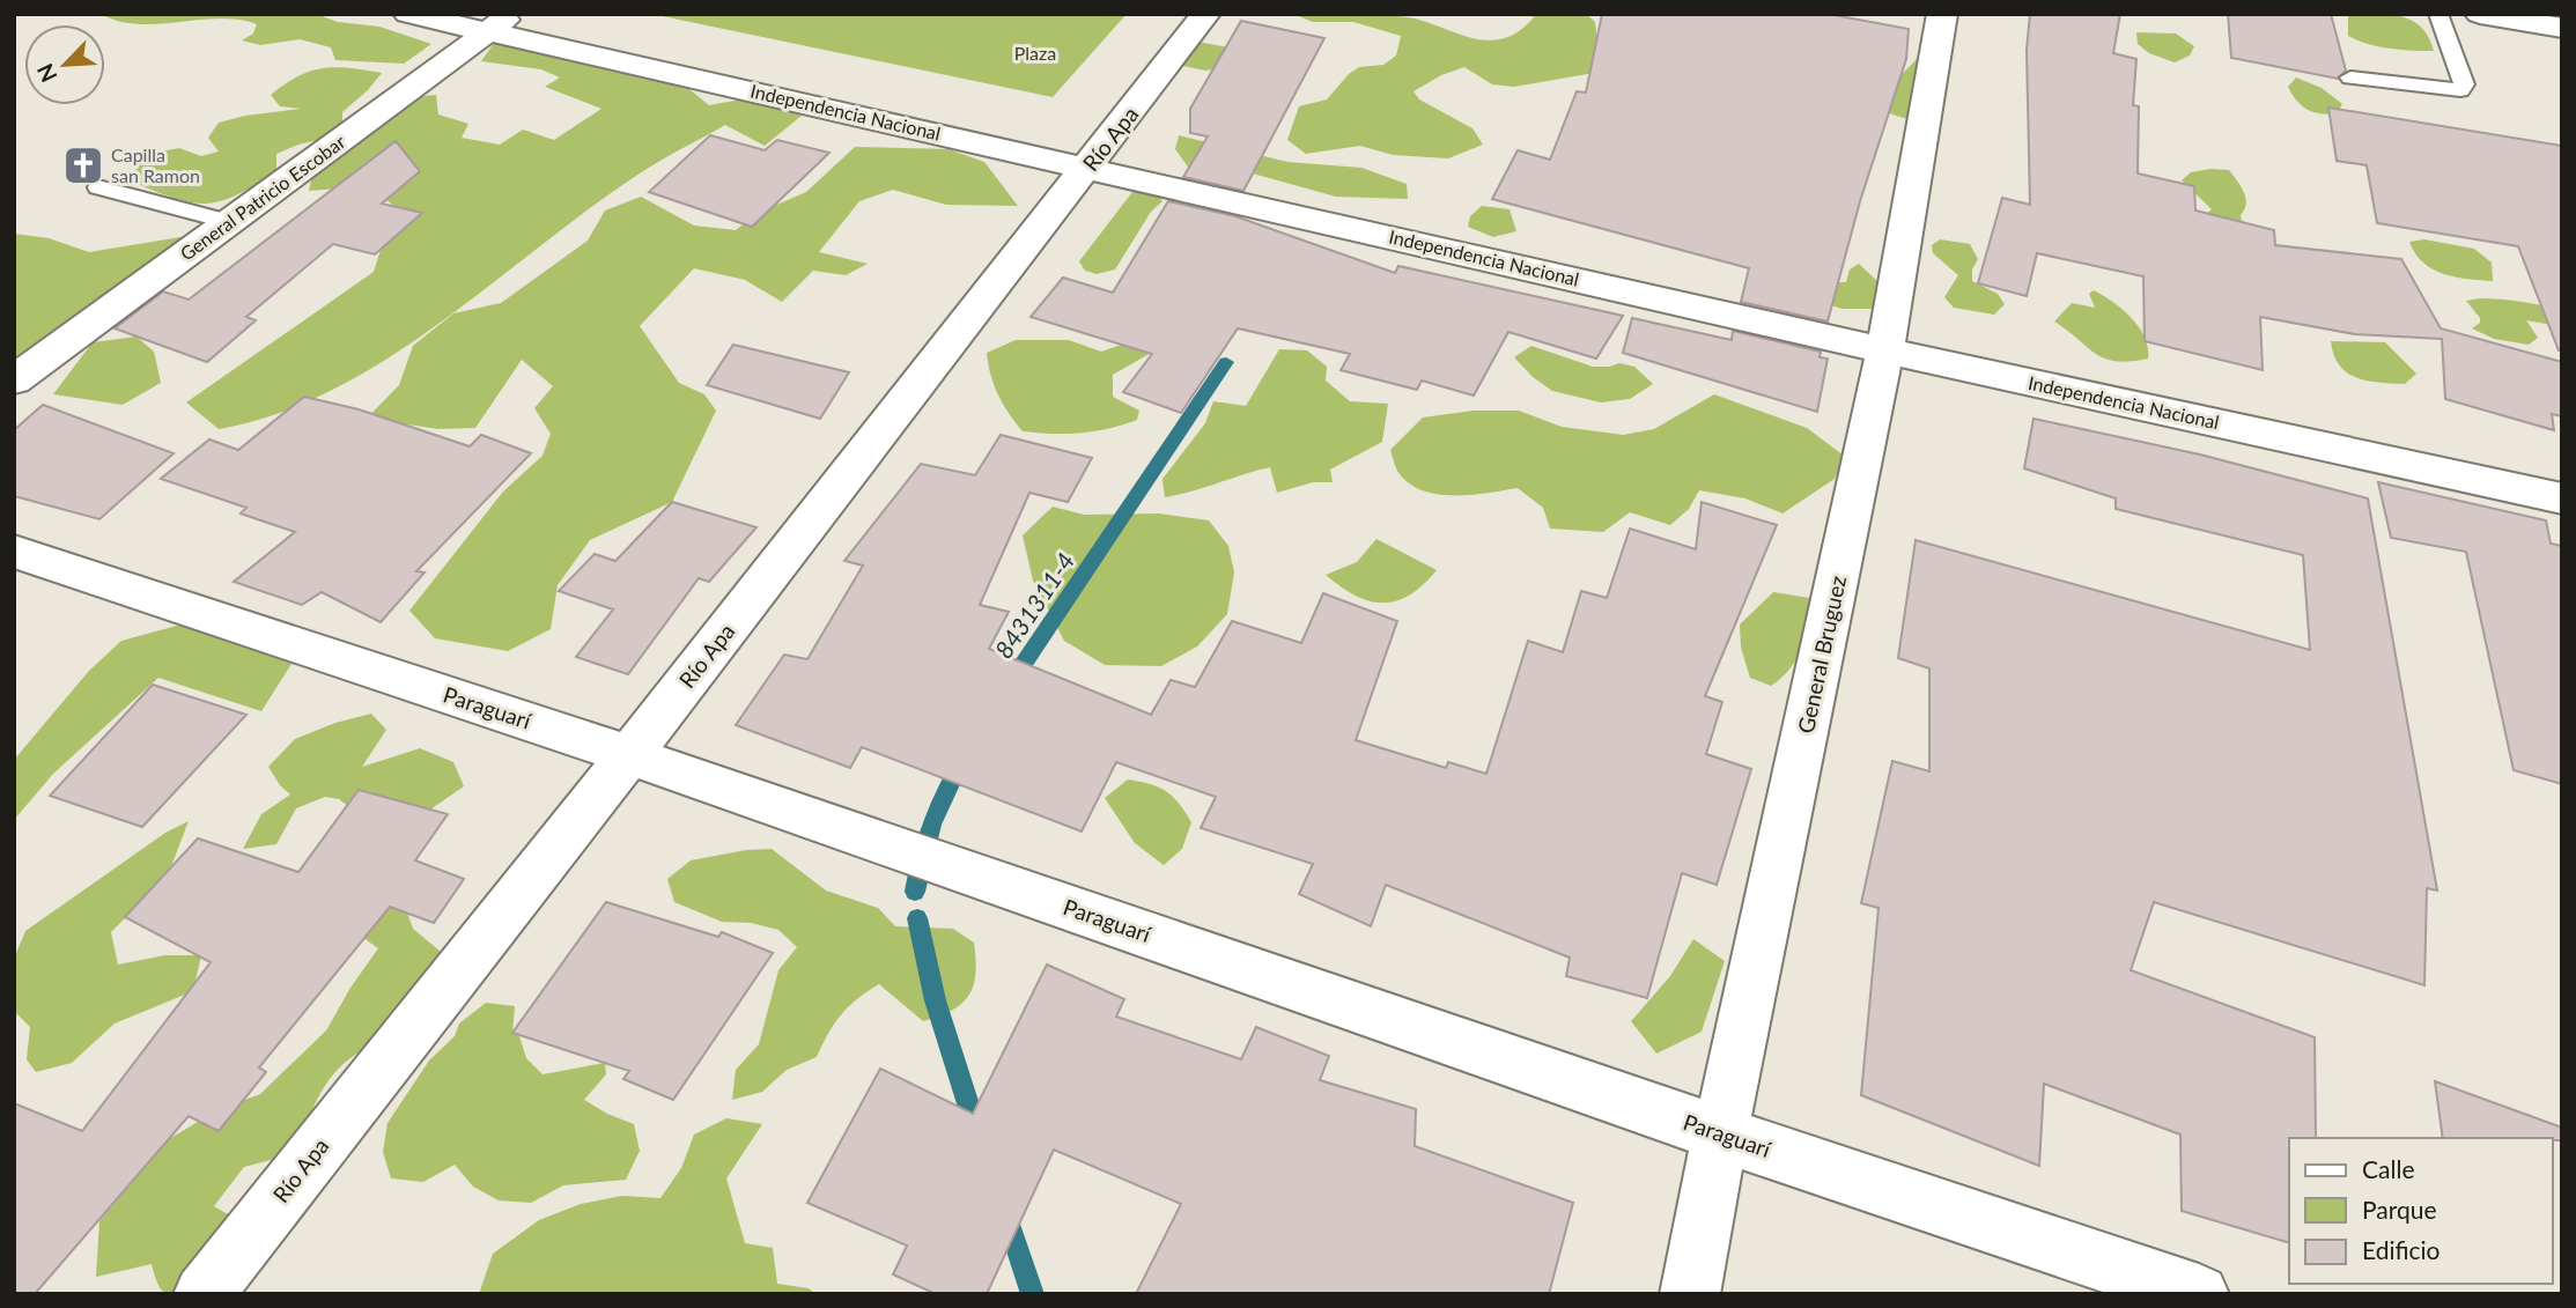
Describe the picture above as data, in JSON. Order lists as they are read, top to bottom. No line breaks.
{"streets":{"street":["Independencia Nacional","Río Apa","General Patricio Escobar","General Bruguez","Paraguarí"]},"crossings":[["Independencia Nacional","Río Apa"],["Independencia Nacional","General Patricio Escobar"],["Independencia Nacional","General Bruguez"],["Río Apa","Paraguarí"],["General Bruguez","Paraguarí"]],"water":["8431311-4"],"parks":["Plaza"],"places":{"church":["Capilla san Ramon"]},"legend":["Calle","Parque","Edificio"],"north":"bottom left"}
